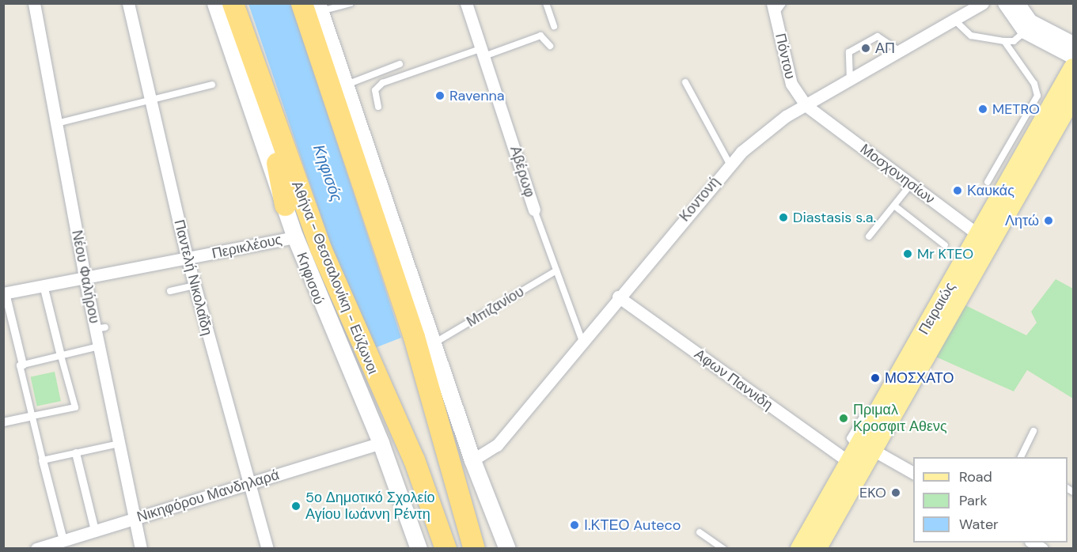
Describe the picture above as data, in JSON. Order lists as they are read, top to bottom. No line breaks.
{"streets":{"highway":["Αθήνα - Θεσσαλονίκη - Εύζωνοι"],"main road":["Κηφισού","Πειραιώς"],"street":["Πόντου","Αβέρωφ","Μοσχονησίων","Κοντονή","Περικλέους","Νέου Φαλήρου","Παντελή Νικολαΐδη","Αφων Παννιδη","Νικηφόρου Μανδηλαρά"],"lane":["Μπιζανίου"]},"crossings":[["Πόντου","Μοσχονησίων"],["Πόντου","Κοντονή"],["Αβέρωφ","Κοντονή"],["Αβέρωφ","Μπιζανίου"],["Μοσχονησίων","Κοντονή"],["Μοσχονησίων","Πειραιώς"],["Κοντονή","Αφων Παννιδη"],["Περικλέους","Νέου Φαλήρου"],["Περικλέους","Παντελή Νικολαΐδη"],["Περικλέους","Κηφισού"],["Νέου Φαλήρου","Νικηφόρου Μανδηλαρά"],["Παντελή Νικολαΐδη","Νικηφόρου Μανδηλαρά"],["Κηφισού","Νικηφόρου Μανδηλαρά"],["Πειραιώς","Αφων Παννιδη"]],"water":["Κηφισός"],"places":["ΑΠ","Ravenna","METRO","Καυκάς","Diastasis s.a.","Λητώ","Mr KTEO","ΜΟΣΧΑΤΟ","Πριμαλ Κροσφιτ Αθενς","EKO","5ο Δημοτικό Σχολείο Αγίου Ιωάννη Ρέντη","Ι.ΚΤΕΟ Auteco"],"legend":["Road","Park","Water"]}
